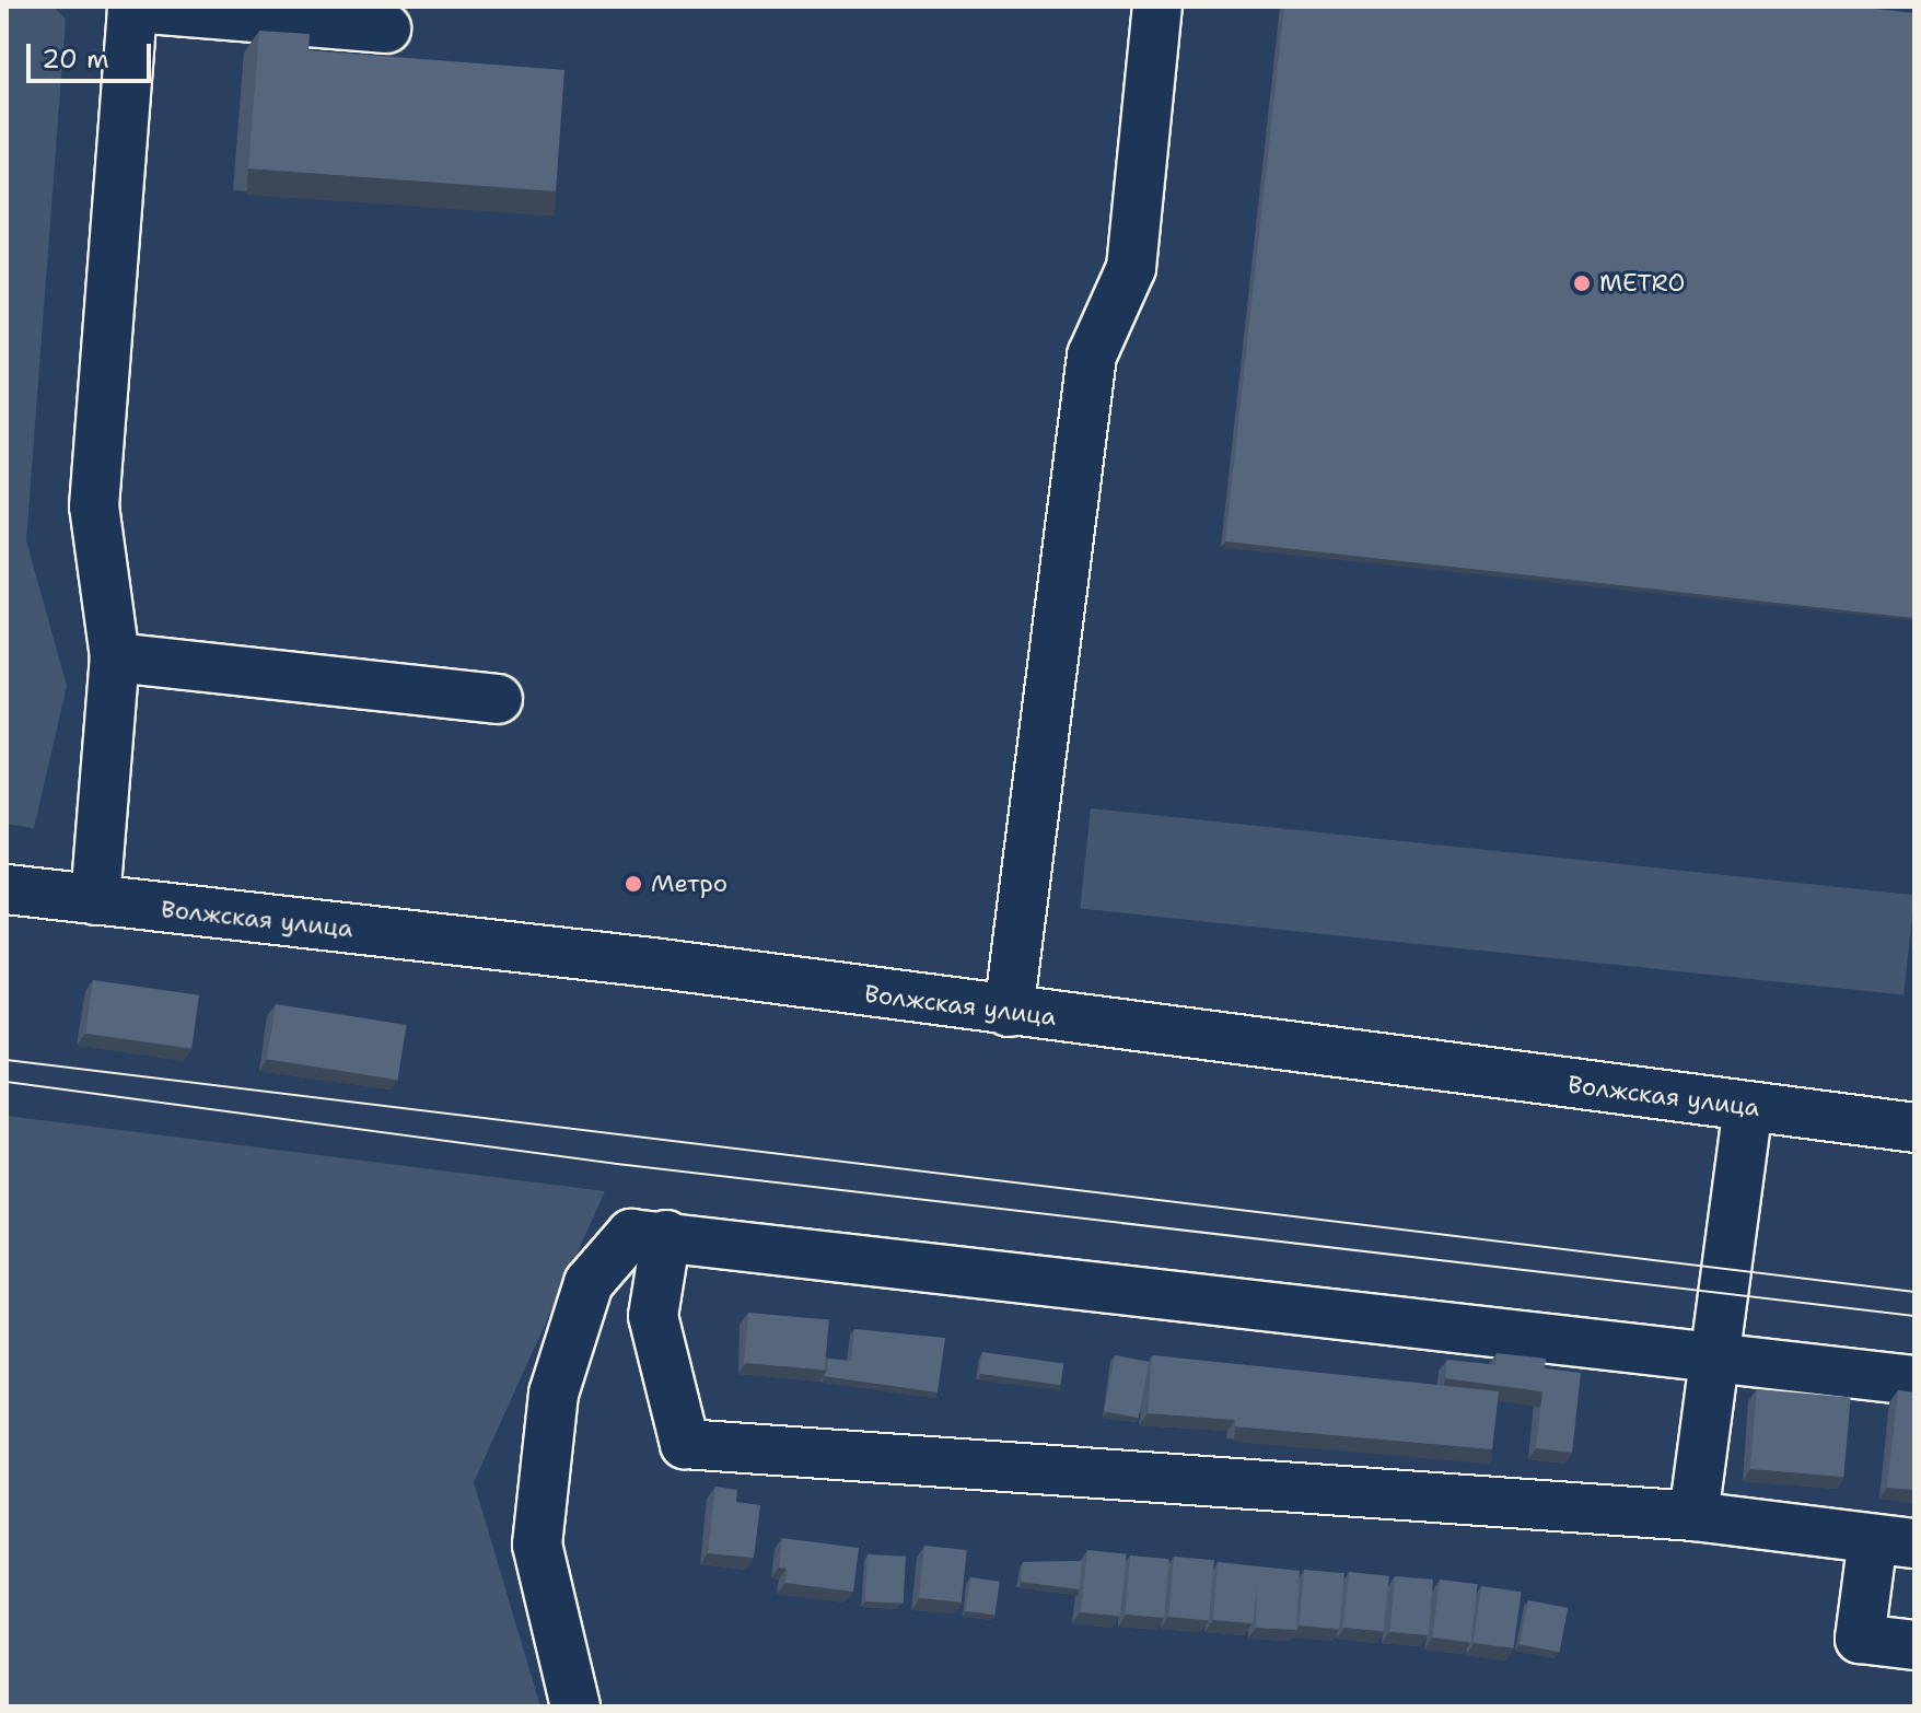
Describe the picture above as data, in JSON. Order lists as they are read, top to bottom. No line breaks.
{"streets":{"main road":["Волжская улица"]},"places":["METRO","Метро"],"scale_bar":"20 m"}
